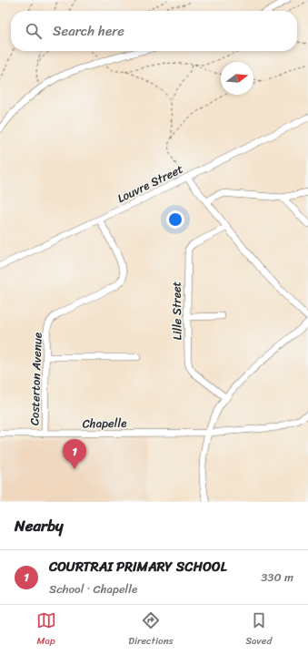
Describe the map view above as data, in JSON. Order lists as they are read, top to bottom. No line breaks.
{"streets":{"street":["Louvre Street","Lille Street","Costerton Avenue","Chapelle"]},"crossings":[["Louvre Street","Costerton Avenue"],["Costerton Avenue","Chapelle"]],"north":"right","page":{"search":"Search here","pins":"1","heading":"Nearby","list":[{"mark":"1","name":"COURTRAI PRIMARY SCHOOL","note":"School · Chapelle","value":"330 m"}],"nav":["Map","Directions","Saved"]}}
